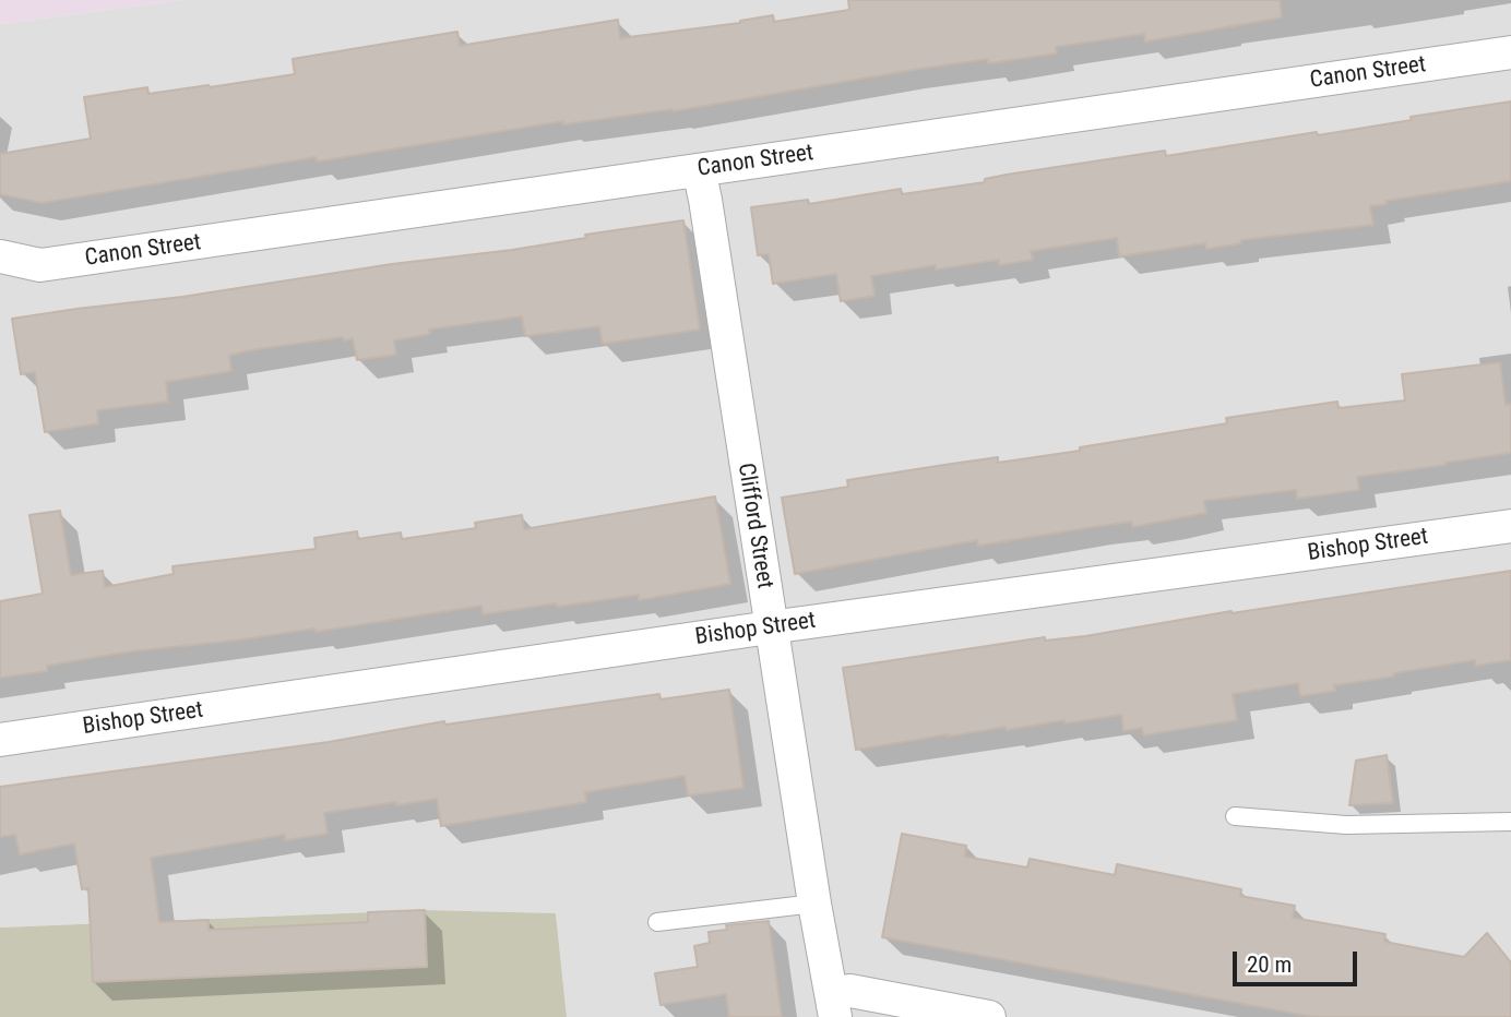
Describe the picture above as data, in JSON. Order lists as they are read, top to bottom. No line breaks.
{"streets":{"street":["Canon Street","Clifford Street","Bishop Street"]},"crossings":[["Canon Street","Clifford Street"],["Clifford Street","Bishop Street"]],"scale_bar":"20 m"}
